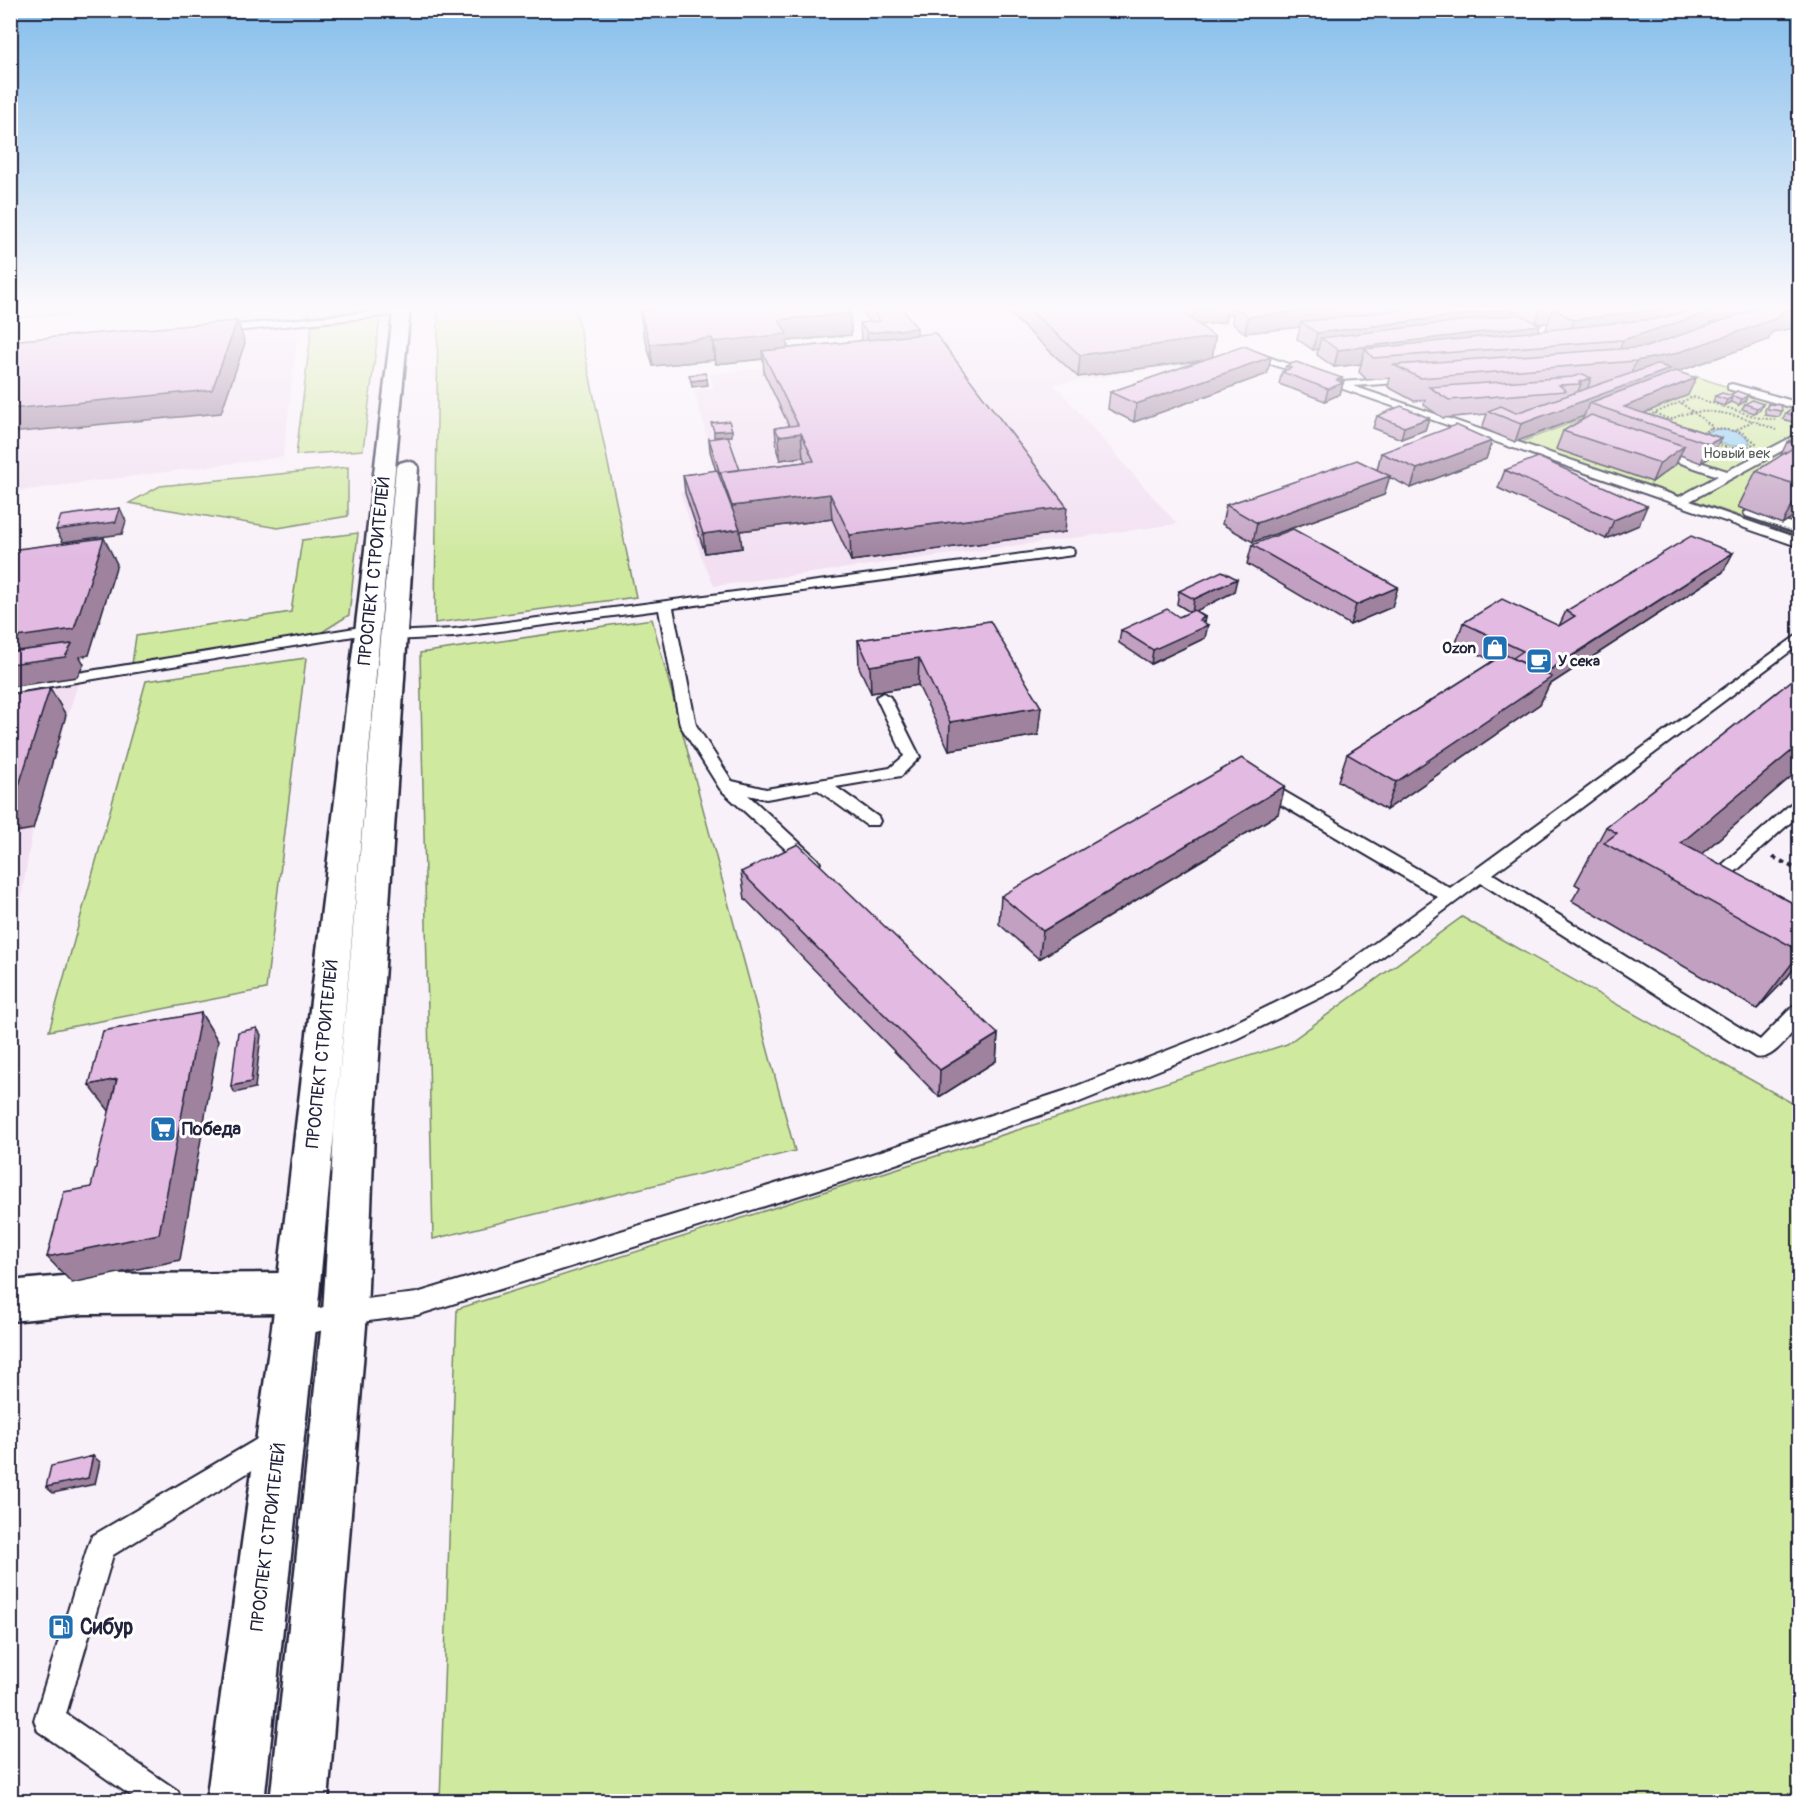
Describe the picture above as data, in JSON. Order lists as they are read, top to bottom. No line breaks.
{"streets":{"main road":["ПРОСПЕКТ СТРОИТЕЛЕЙ"]},"parks":["Новый век"],"places":{"shop":["Ozon"],"cafe":["У сека"],"supermarket":["Победа"],"fuel station":["Сибур"]}}
